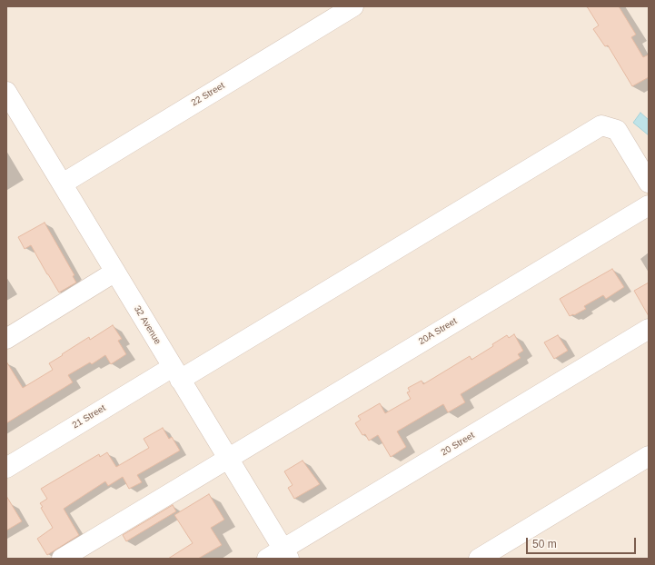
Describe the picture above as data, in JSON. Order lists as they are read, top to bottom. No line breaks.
{"streets":{"street":["22 Street","32 Avenue","20A Street","21 Street","20 Street"]},"crossings":[["22 Street","32 Avenue"],["32 Avenue","20A Street"],["32 Avenue","21 Street"],["32 Avenue","20 Street"]],"scale_bar":"50 m"}
